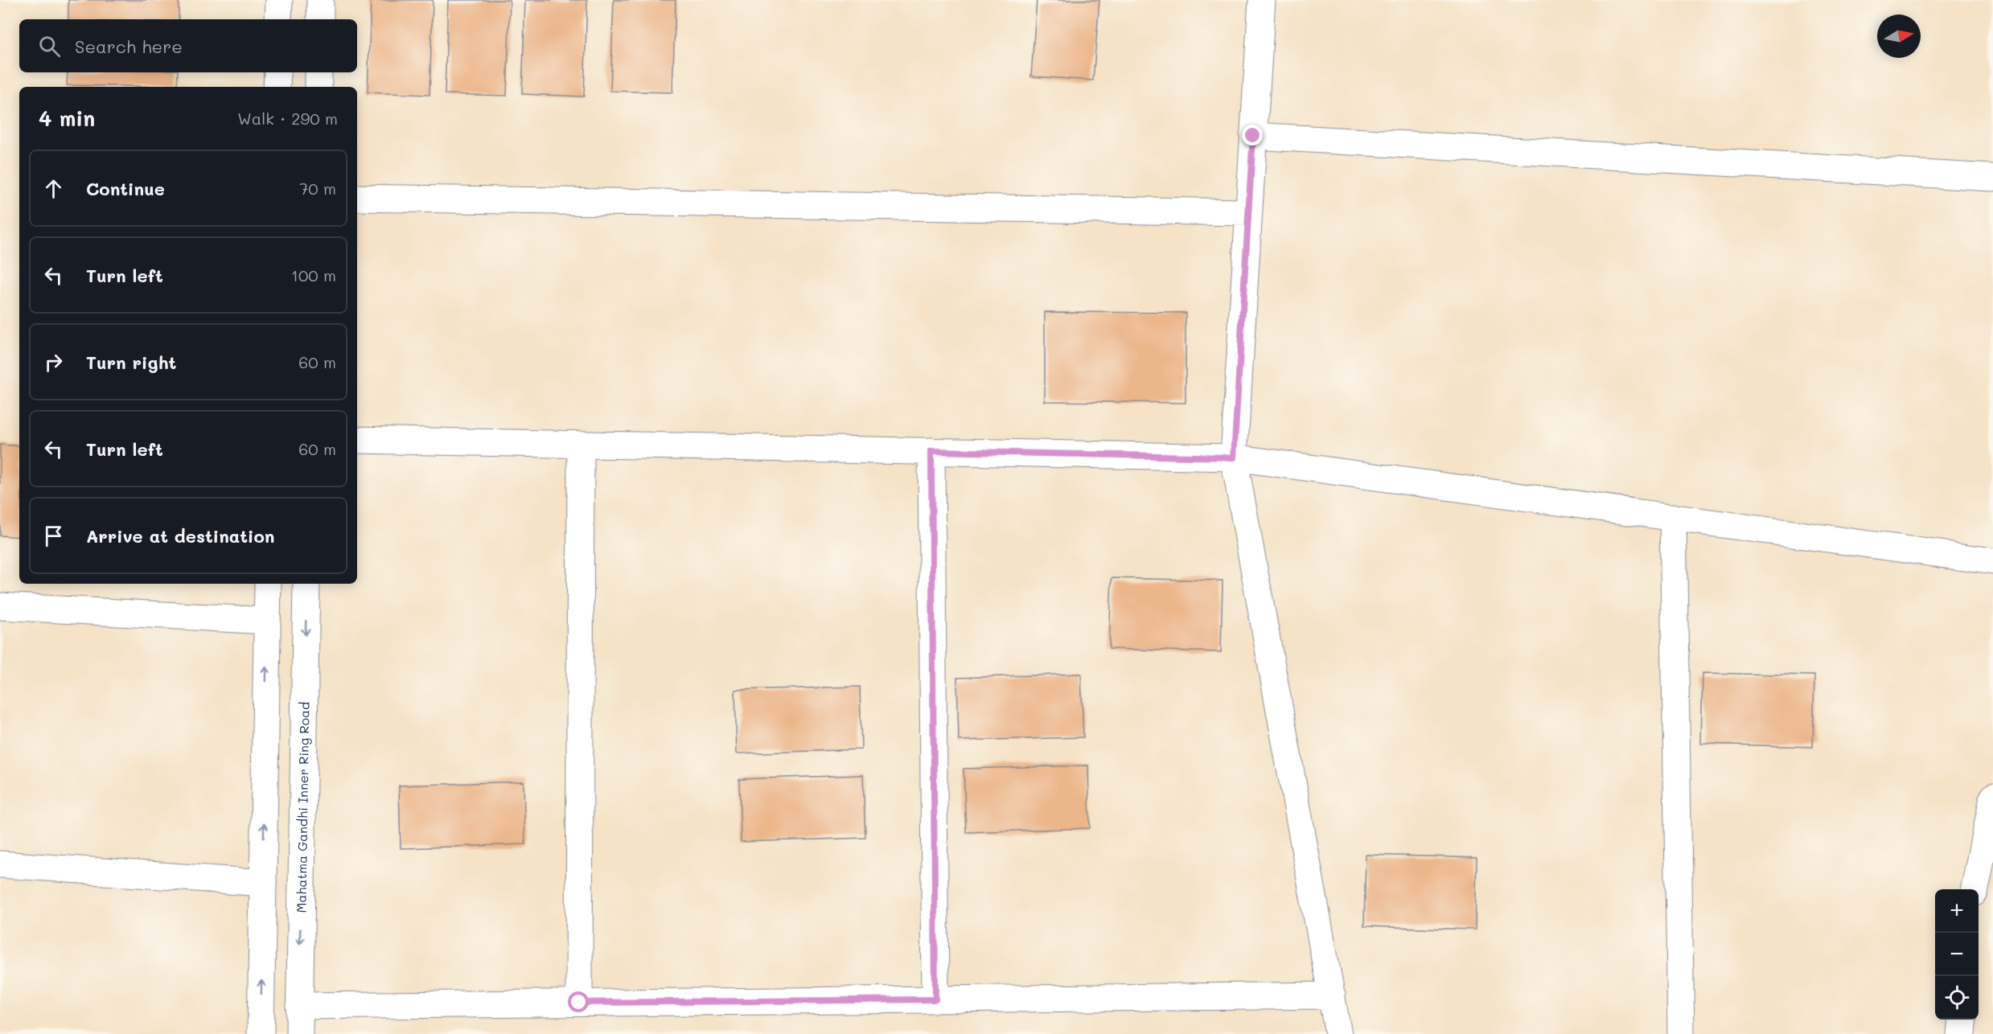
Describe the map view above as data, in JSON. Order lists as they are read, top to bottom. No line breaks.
{"streets":{"street":["Mahatma Gandhi Inner Ring Road"]},"north":"right","page":{"search":"Search here","heading":["4 min","Walk · 290 m"],"list":[["Continue","70 m"],["Turn left","100 m"],["Turn right","60 m"],["Turn left","60 m"],"Arrive at destination"],"map_buttons":["+","−"]}}
